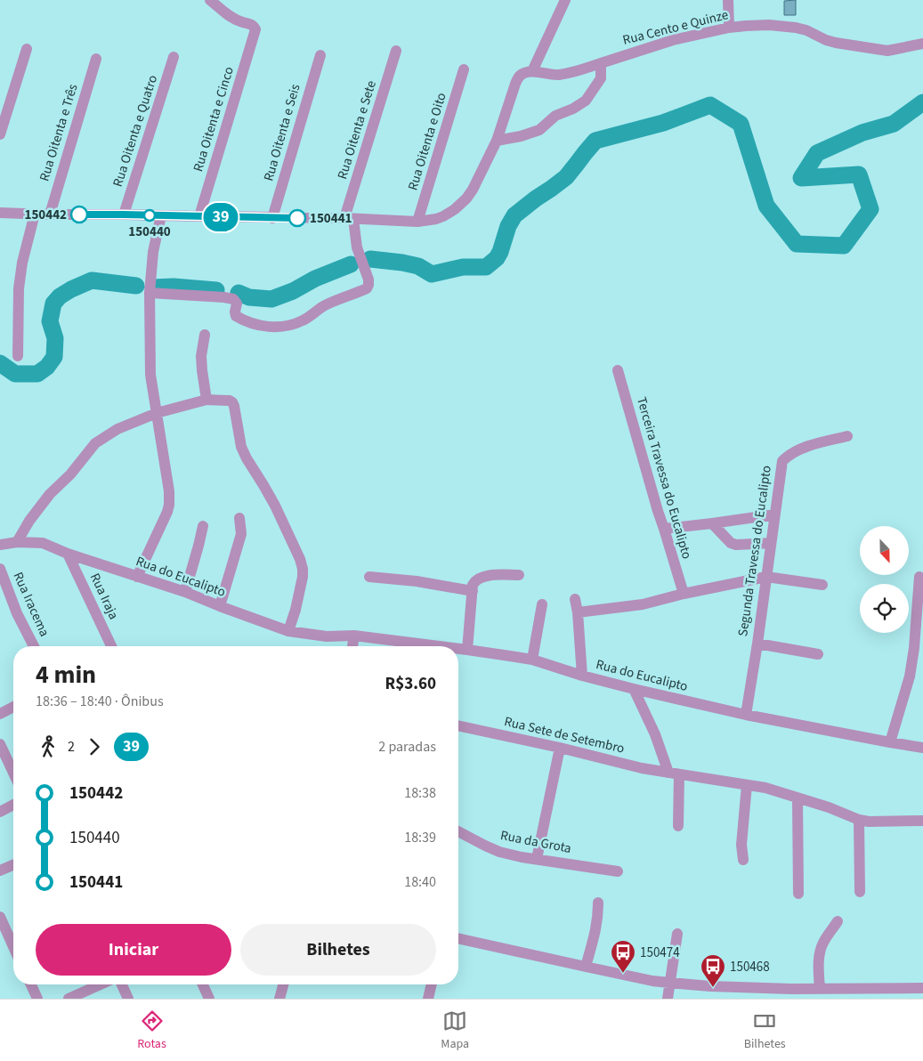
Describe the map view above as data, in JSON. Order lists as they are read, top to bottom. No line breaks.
{"streets":{"street":["Rua Cento e Quinze","Rua Oitenta e Cinco","Rua Oitenta e Sete","Rua Oitenta e Quatro","Rua Oitenta e Três","Rua Oitenta e Seis","Rua Oitenta e Oito","Terceira Travessa do Eucalipto","Segunda Travessa do Eucalipto","Rua do Eucalipto","Rua Iraja","Rua Iracema","Rua Sete de Setembro","Rua da Grota"]},"crossings":[["Segunda Travessa do Eucalipto","Rua do Eucalipto"],["Rua do Eucalipto","Rua Iraja"]],"places":{"other":["150442","150440","150441"],"bus stop":["150474","150468"]},"lines":["bus line 39"],"north":"bottom","page":{"on_map":"39","heading":["4 min","18:36 – 18:40 · Ônibus","R$3.60"],"legs":["2","39","2 paradas"],"list":[{"name":"150442","value":"18:38"},{"name":"150440","value":"18:39"},{"name":"150441","value":"18:40"}],"buttons":["Iniciar","Bilhetes"],"tabs":["Rotas","Mapa","Bilhetes"]}}
